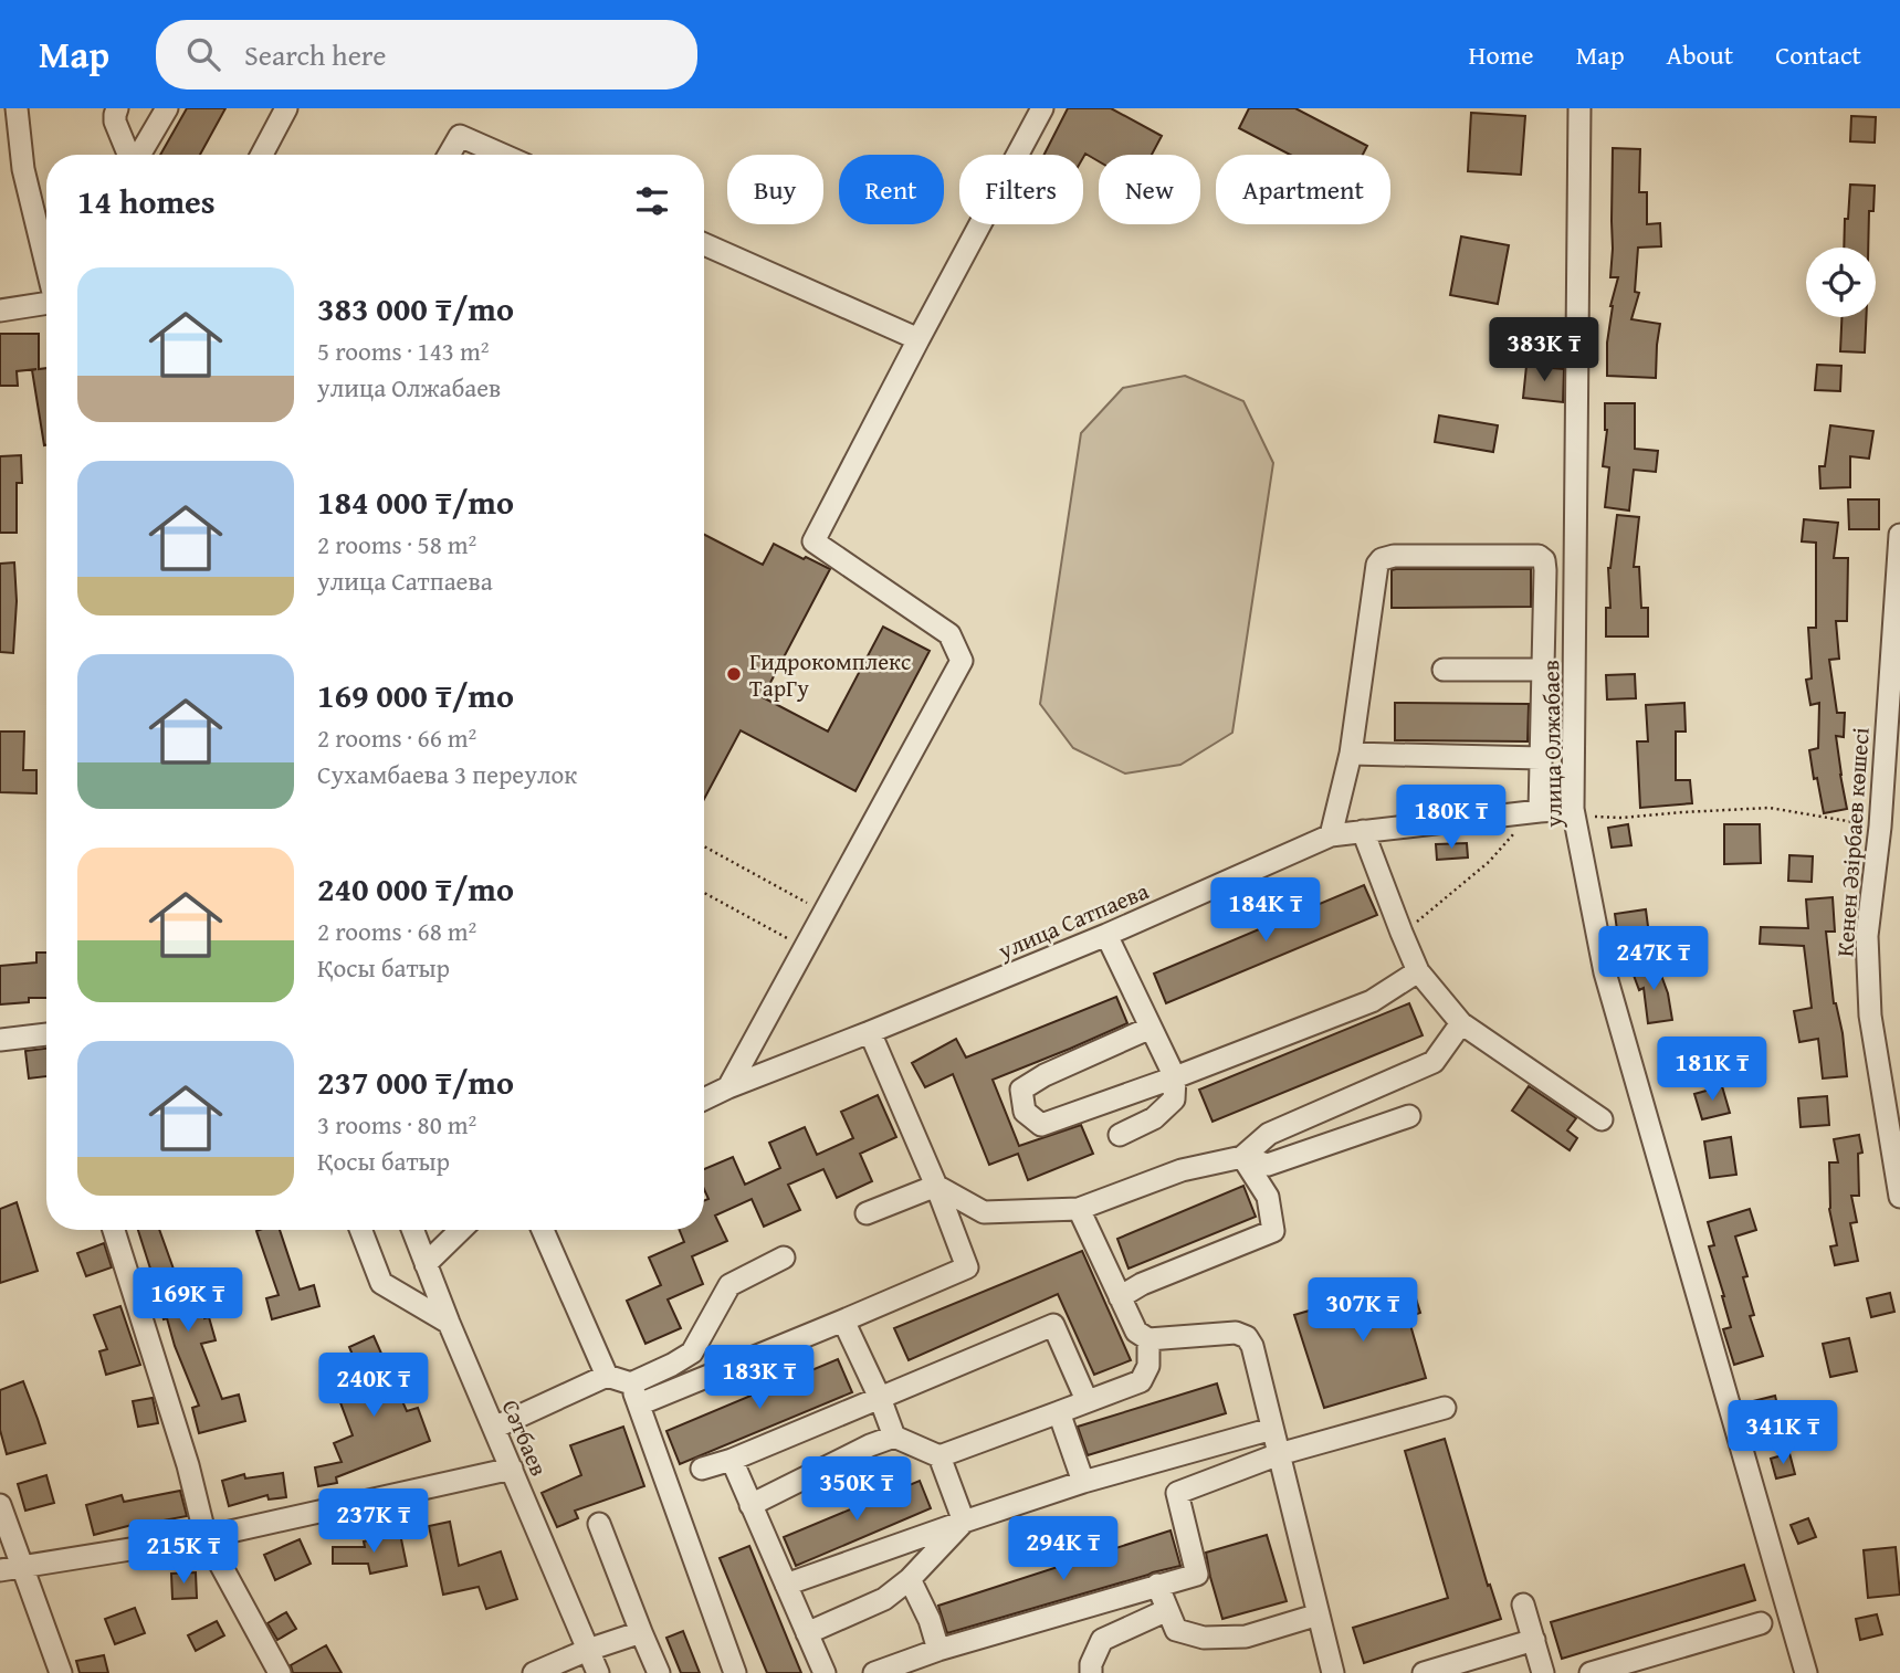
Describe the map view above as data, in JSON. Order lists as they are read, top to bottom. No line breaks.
{"streets":{"street":["улица Олжабаев","Кенен Әзірбаев көшесі","улица Сатпаева","Сәтбаев"]},"crossings":[["улица Олжабаев","улица Сатпаева"]],"places":["Гидрокомплекс ТарГу"],"page":{"header":"Map","search":"Search here","nav":["Home","Map","About","Contact"],"chip":["Buy","Rent","Filters","New","Apartment"],"heading":"14 homes","list":[{"name":"383 000 ₸/mo","note":"5 rooms · 143 m² · улица Олжабаев"},{"name":"184 000 ₸/mo","note":"2 rooms · 58 m² · улица Сатпаева"},{"name":"169 000 ₸/mo","note":"2 rooms · 66 m² · Сухамбаева 3 переулок"},{"name":"240 000 ₸/mo","note":"2 rooms · 68 m² · Қосы батыр"},{"name":"237 000 ₸/mo","note":"3 rooms · 80 m² · Қосы батыр"}],"price":["383K ₸","180K ₸","184K ₸","247K ₸","181K ₸","169K ₸","307K ₸","183K ₸","240K ₸","341K ₸","350K ₸","237K ₸","294K ₸","215K ₸"]}}
